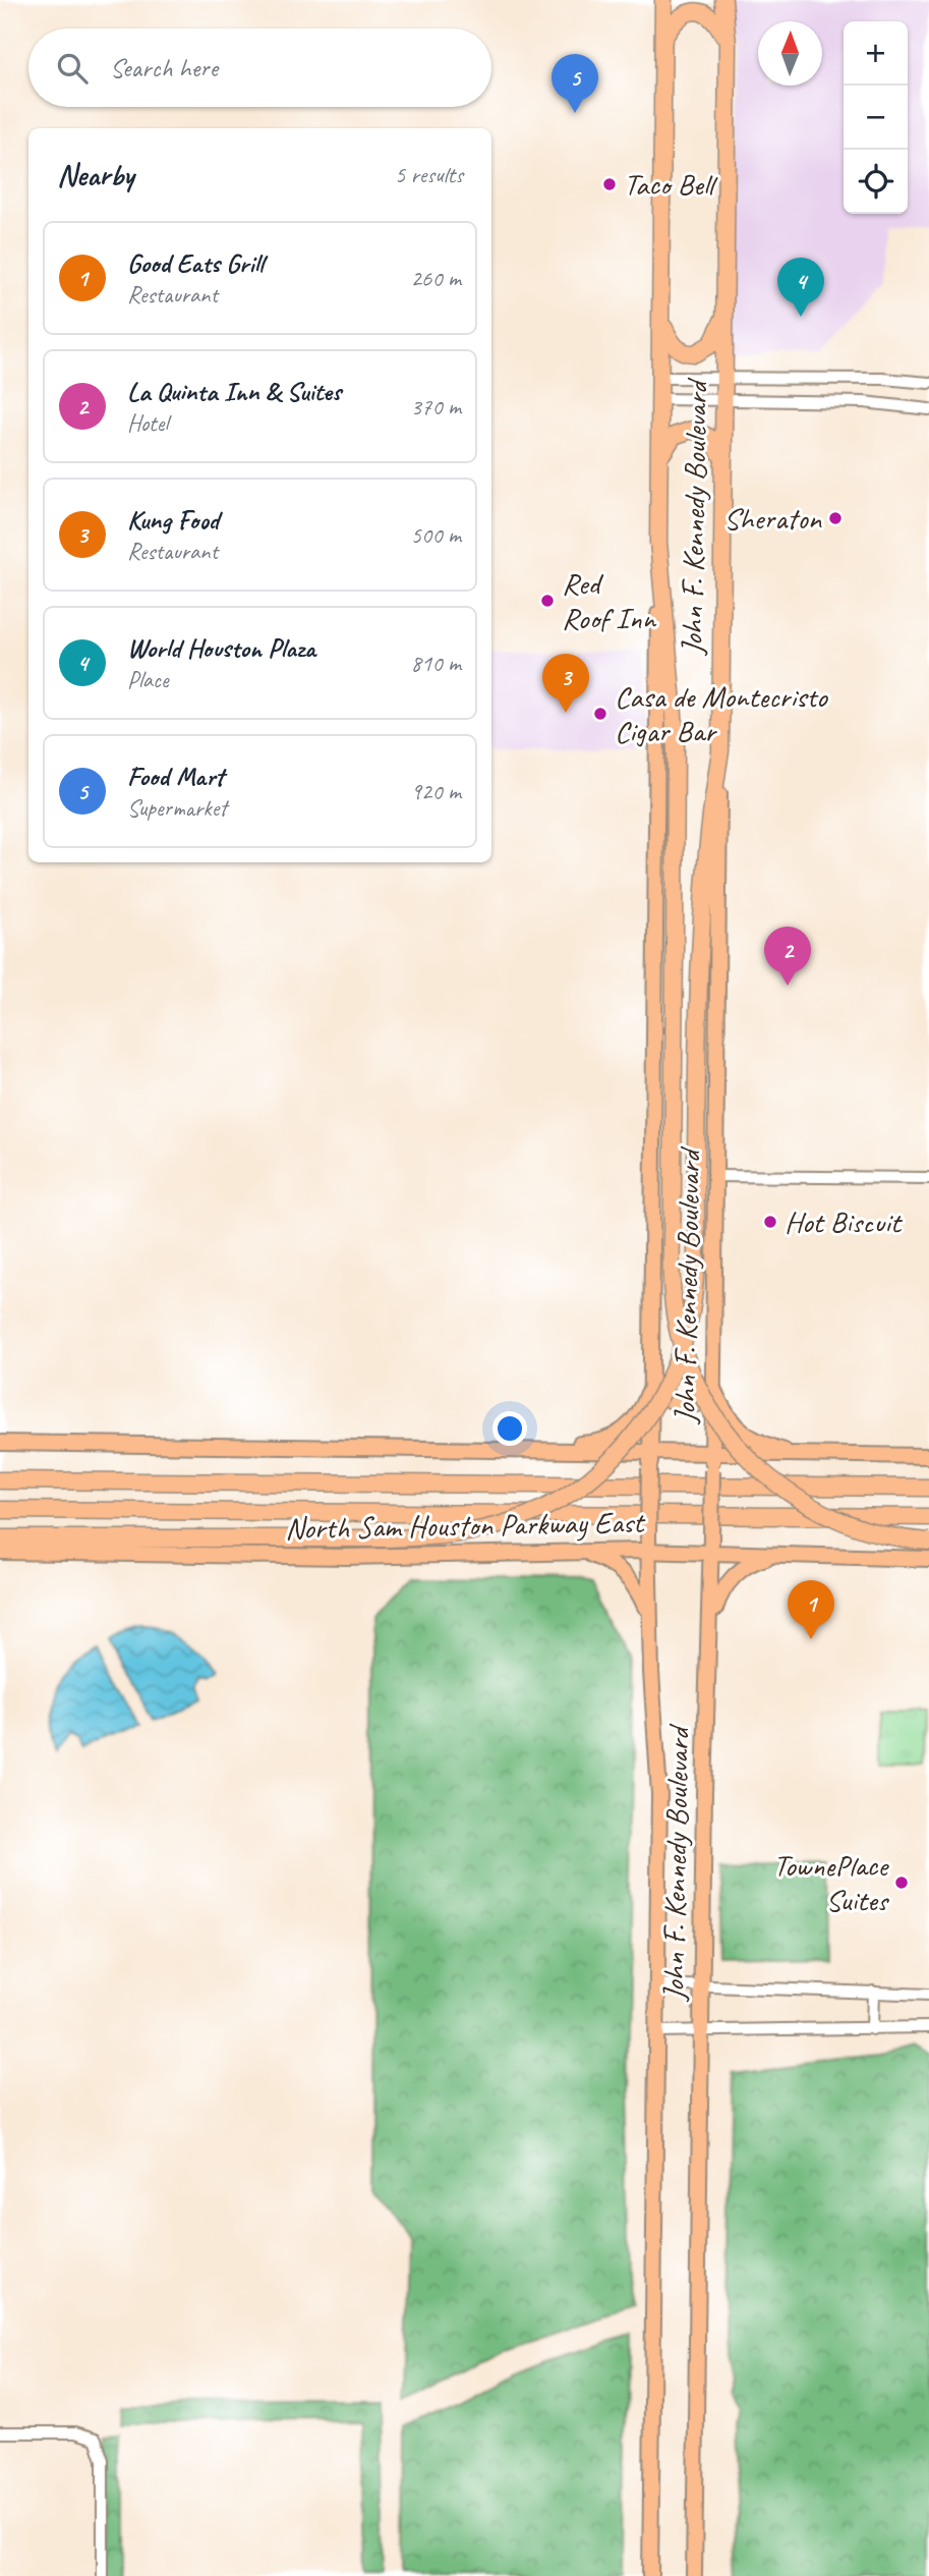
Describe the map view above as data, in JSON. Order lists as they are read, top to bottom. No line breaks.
{"streets":{"highway":["John F. Kennedy Boulevard","North Sam Houston Parkway East"]},"crossings":[["John F. Kennedy Boulevard","North Sam Houston Parkway East"]],"places":["Taco Bell","Sheraton","Red Roof Inn","Casa de Montecristo Cigar Bar","Hot Biscuit","TownePlace Suites"],"north":"top","page":{"map_buttons":["+","−"],"search":"Search here","pins":["5","4","3","2","1"],"heading":["Nearby","5 results"],"list":[{"mark":"1","name":"Good Eats Grill","note":"Restaurant","value":"260 m"},{"mark":"2","name":"La Quinta Inn & Suites","note":"Hotel","value":"370 m"},{"mark":"3","name":"Kung Food","note":"Restaurant","value":"500 m"},{"mark":"4","name":"World Houston Plaza","note":"Place","value":"810 m"},{"mark":"5","name":"Food Mart","note":"Supermarket","value":"920 m"}]}}
